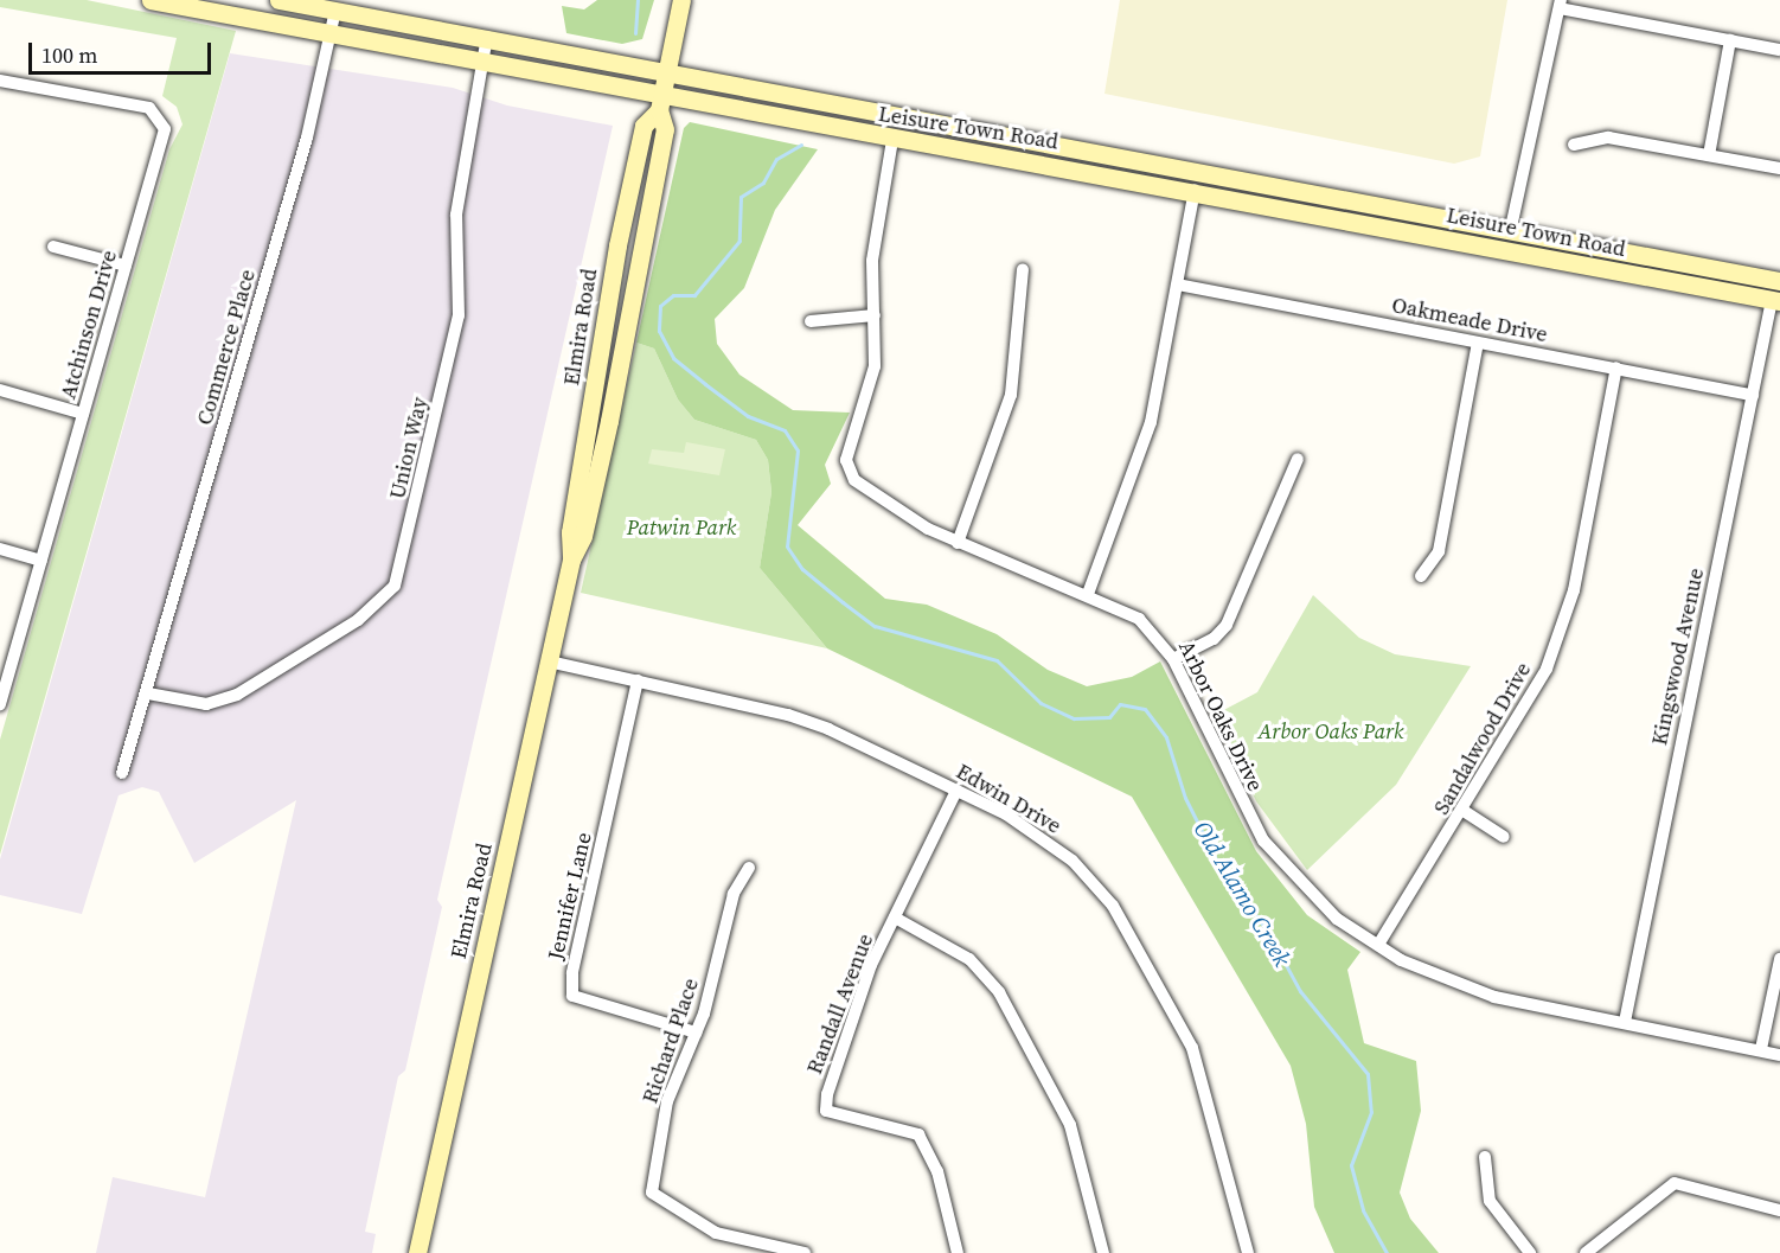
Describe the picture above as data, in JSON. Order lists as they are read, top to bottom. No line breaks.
{"streets":{"main road":["Leisure Town Road","Elmira Road"],"street":["Oakmeade Drive","Atchinson Drive","Commerce Place","Union Way","Kingswood Avenue","Arbor Oaks Drive","Sandalwood Drive","Edwin Drive","Jennifer Lane","Randall Avenue","Richard Place"]},"crossings":[["Leisure Town Road","Elmira Road"],["Leisure Town Road","Commerce Place"],["Leisure Town Road","Union Way"],["Leisure Town Road","Kingswood Avenue"],["Leisure Town Road","Arbor Oaks Drive"],["Oakmeade Drive","Kingswood Avenue"],["Oakmeade Drive","Sandalwood Drive"],["Elmira Road","Edwin Drive"],["Commerce Place","Union Way"],["Kingswood Avenue","Arbor Oaks Drive"],["Arbor Oaks Drive","Sandalwood Drive"],["Edwin Drive","Jennifer Lane"],["Edwin Drive","Randall Avenue"],["Jennifer Lane","Richard Place"]],"water":["Old Alamo Creek"],"parks":["Patwin Park","Arbor Oaks Park"],"scale_bar":"100 m"}
